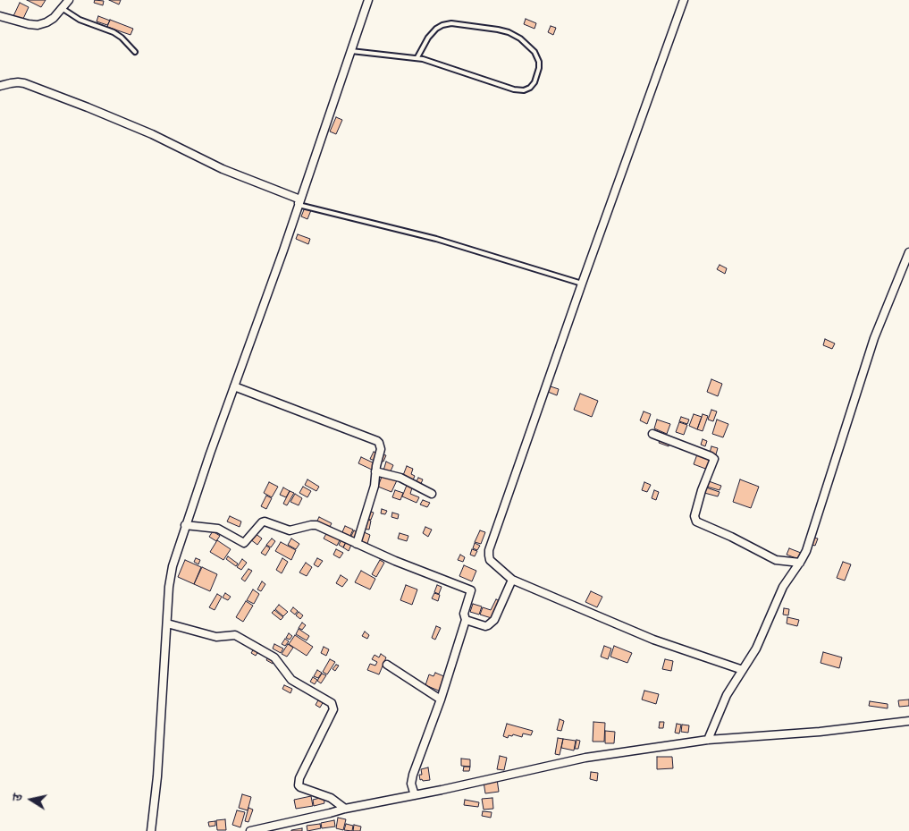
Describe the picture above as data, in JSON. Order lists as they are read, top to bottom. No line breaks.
{"north":"left"}
